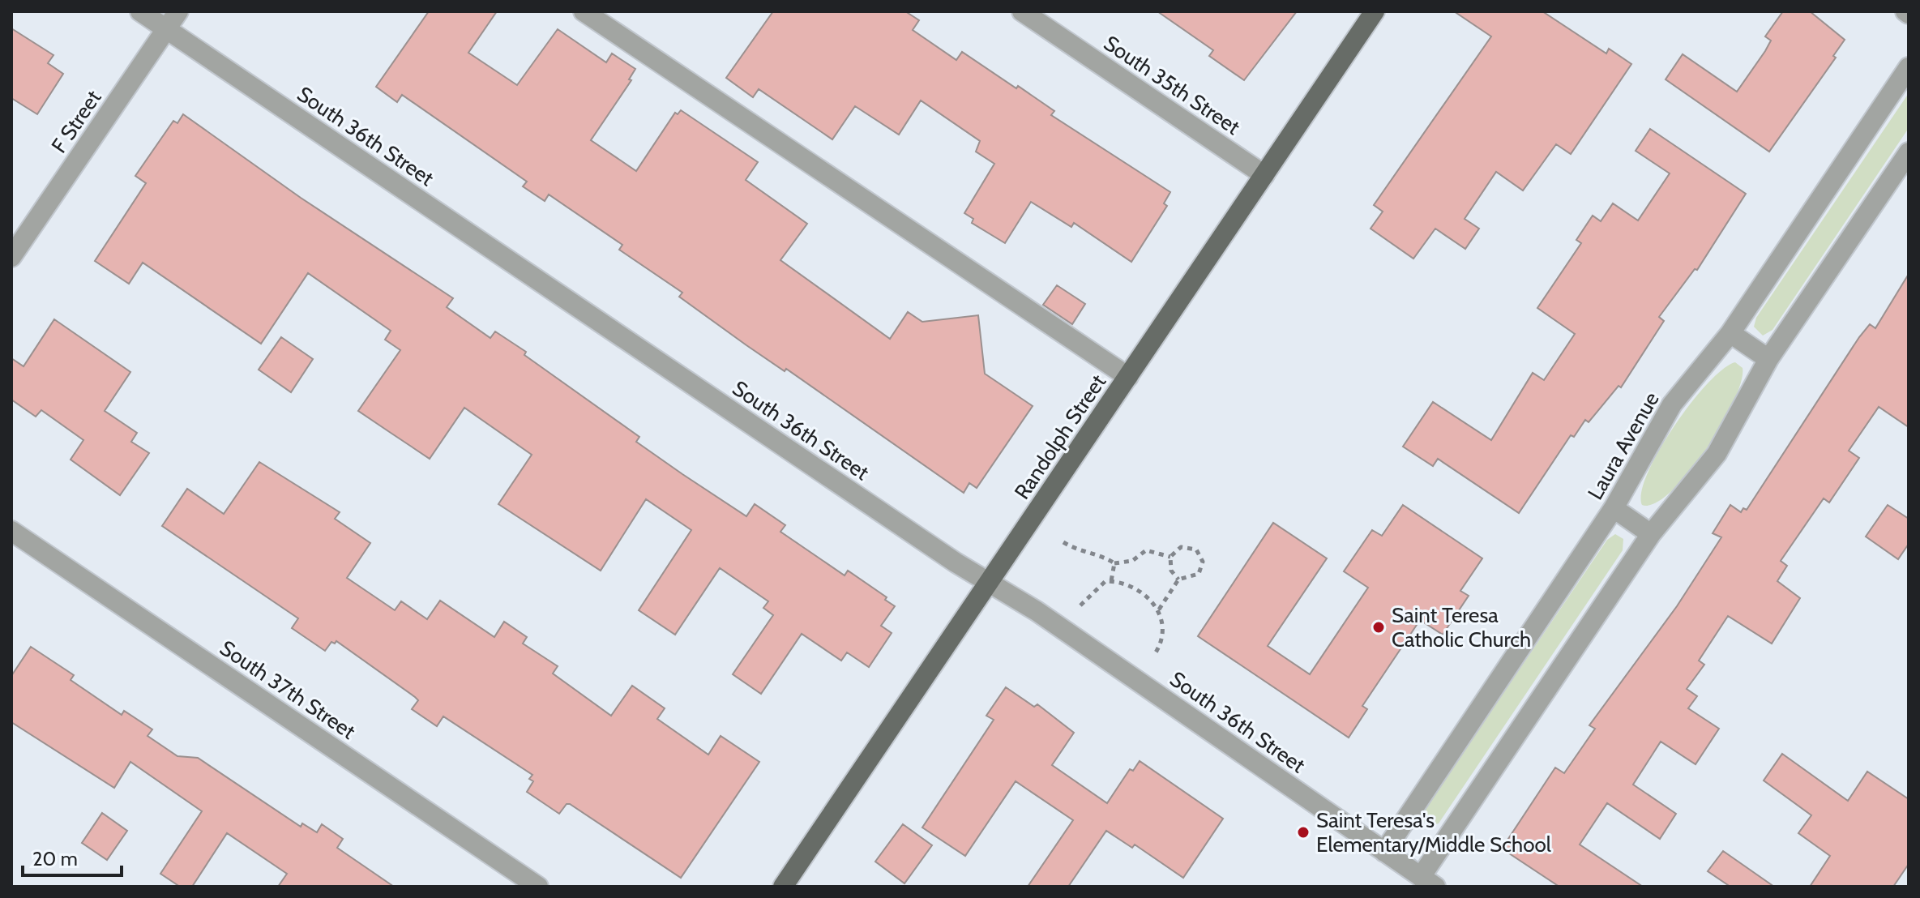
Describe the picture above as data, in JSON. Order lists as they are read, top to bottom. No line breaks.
{"streets":{"main road":["Randolph Street"],"street":["South 35th Street","F Street","South 36th Street","Laura Avenue","South 37th Street"]},"crossings":[["South 35th Street","Randolph Street"],["F Street","South 36th Street"],["South 36th Street","Randolph Street"],["South 36th Street","Laura Avenue"]],"places":["Saint Teresa Catholic Church","Saint Teresa's Elementary/Middle School"],"scale_bar":"20 m"}
